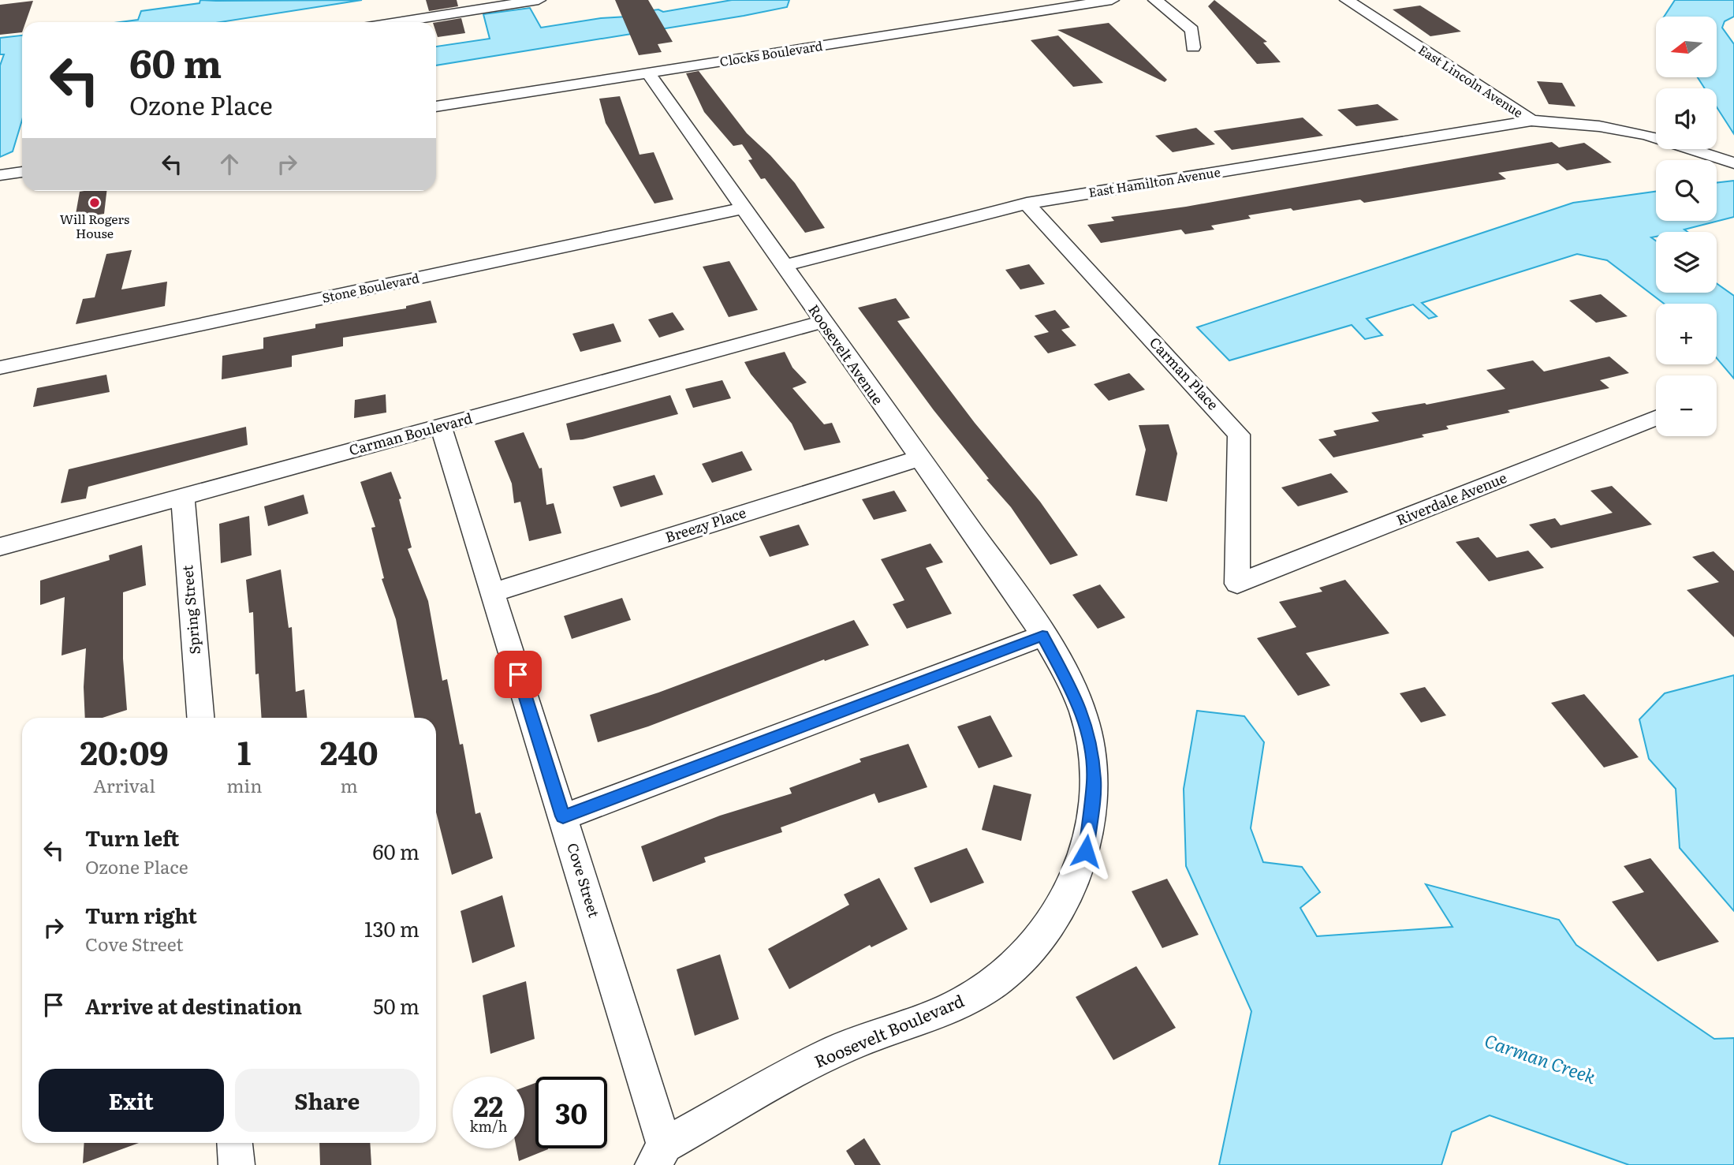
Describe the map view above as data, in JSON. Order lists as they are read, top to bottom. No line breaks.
{"streets":{"street":["Clocks Boulevard","East Lincoln Avenue","East Hamilton Avenue","Stone Boulevard","Roosevelt Avenue","Carman Place","Carman Boulevard","Riverdale Avenue","Breezy Place","Spring Street","Cove Street","Roosevelt Boulevard"]},"crossings":[["Clocks Boulevard","Roosevelt Avenue"],["East Lincoln Avenue","East Hamilton Avenue"],["East Hamilton Avenue","Roosevelt Avenue"],["East Hamilton Avenue","Carman Place"],["Stone Boulevard","Roosevelt Avenue"],["Roosevelt Avenue","Carman Boulevard"],["Roosevelt Avenue","Breezy Place"],["Roosevelt Avenue","Roosevelt Boulevard"],["Carman Place","Riverdale Avenue"],["Carman Boulevard","Spring Street"],["Carman Boulevard","Cove Street"],["Breezy Place","Cove Street"],["Cove Street","Roosevelt Boulevard"]],"water":["Carman Creek"],"places":["Will Rogers House"],"north":"left","page":{"map_buttons":["+","−"],"turn":["60 m","Ozone Place"],"eta":["20:09","Arrival","1","min","240","m"],"list":[{"name":"Turn left","note":"Ozone Place","value":"60 m"},{"name":"Turn right","note":"Cove Street","value":"130 m"},{"name":"Arrive at destination","value":"50 m"}],"buttons":["Exit","Share"],"speed":"22 km/h","limit":"30"}}
